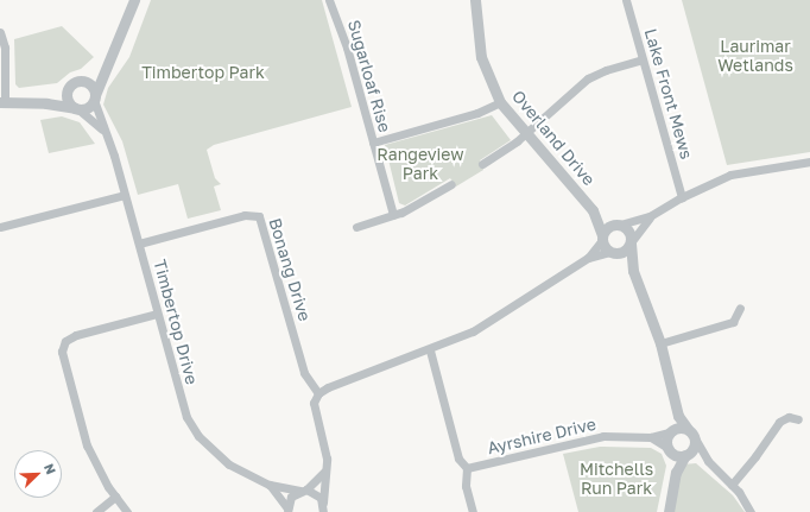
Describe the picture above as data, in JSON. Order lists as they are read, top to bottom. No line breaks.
{"streets":{"street":["Sugarloaf Rise","Lake Front Mews","Overland Drive","Bonang Drive","Timbertop Drive","Ayrshire Drive"]},"crossings":[["Bonang Drive","Timbertop Drive"]],"parks":["Laurimar Wetlands","Timbertop Park","Rangeview Park","Mitchells Run Park"],"north":"top right"}
